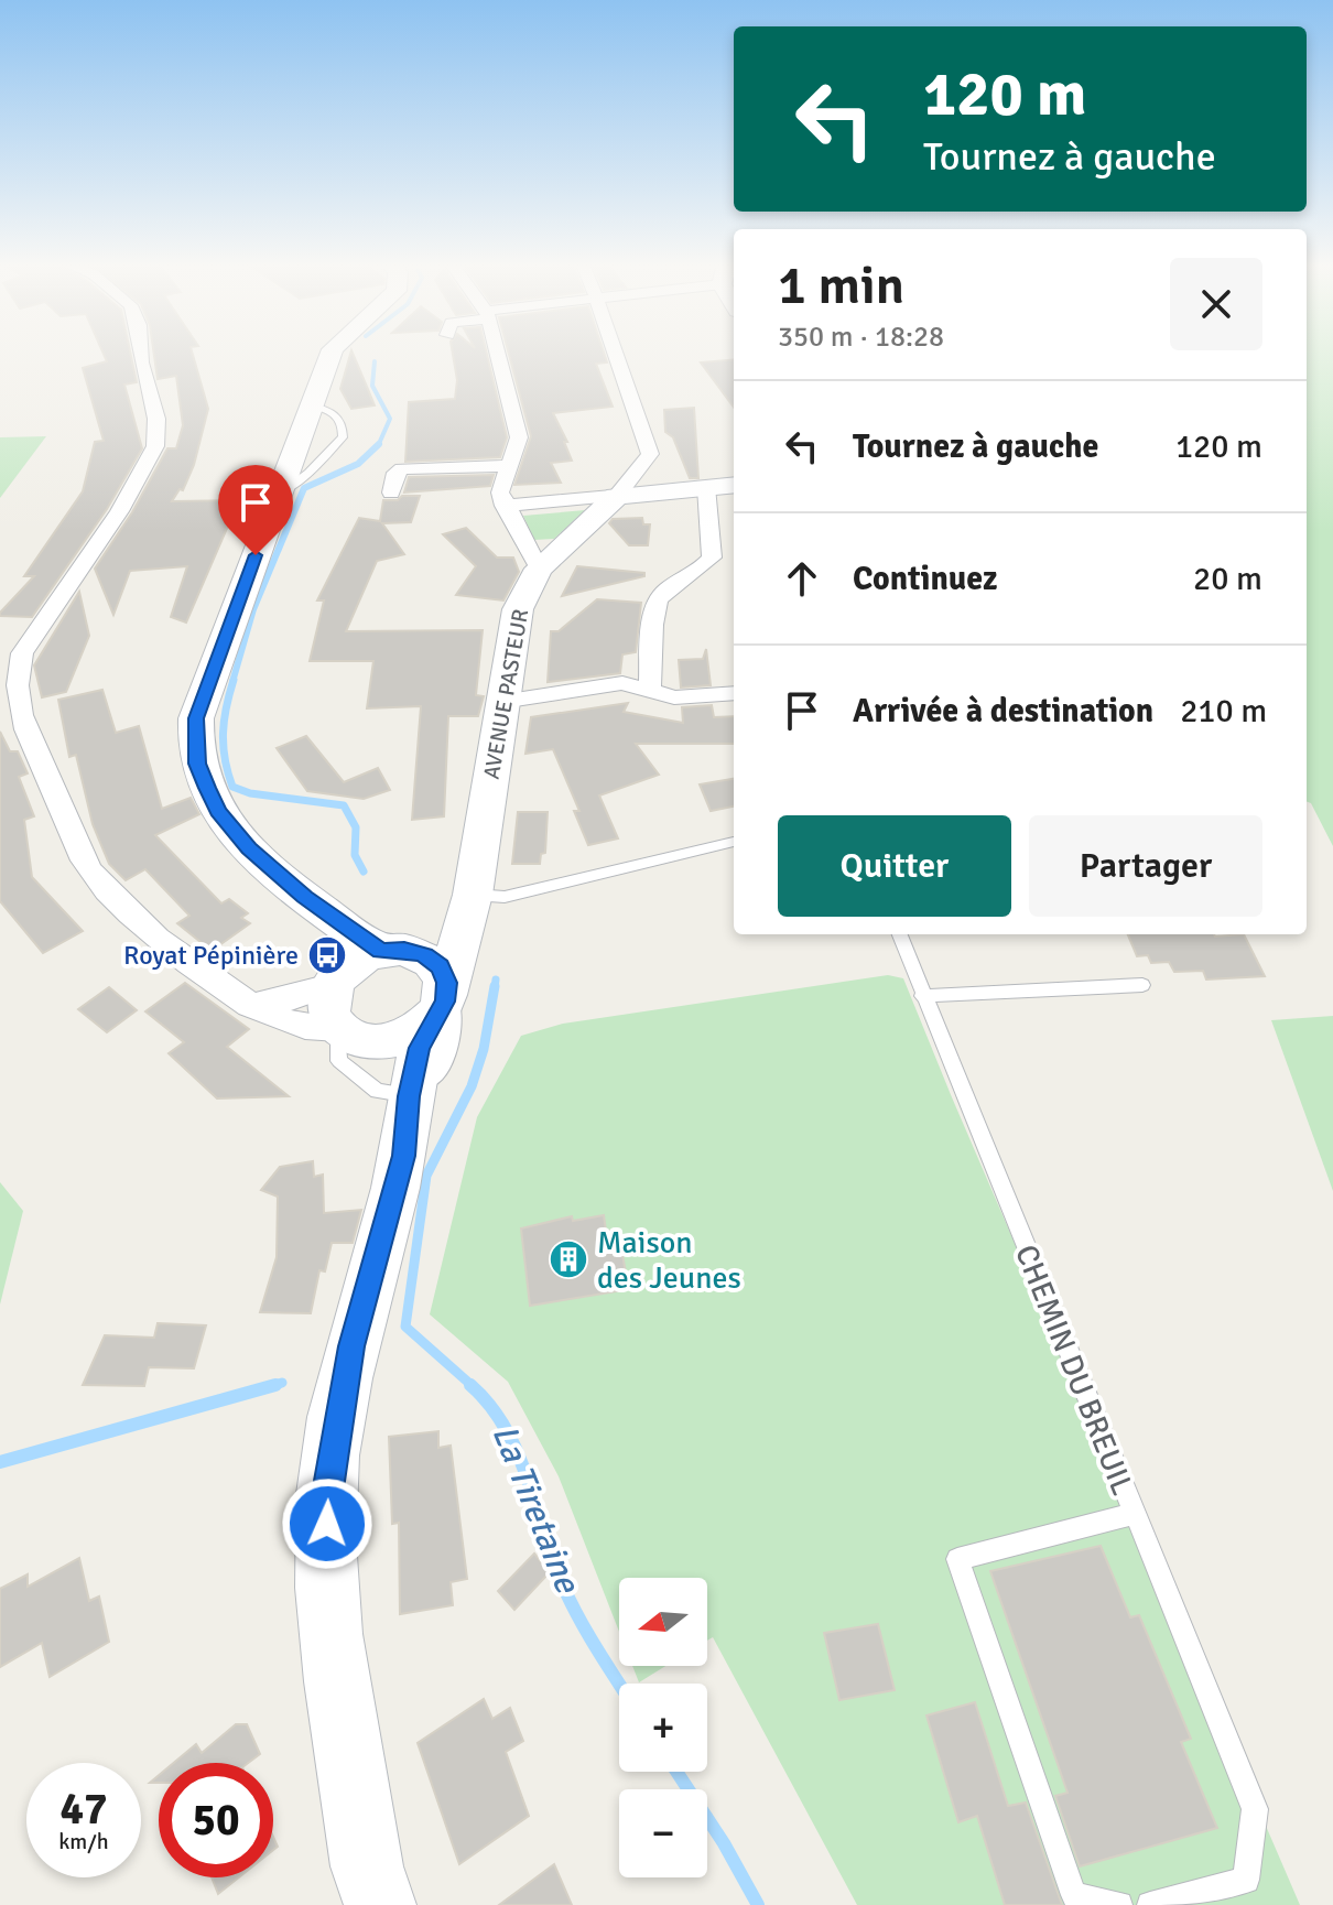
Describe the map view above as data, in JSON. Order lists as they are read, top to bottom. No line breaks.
{"streets":{"main road":["AVENUE PASTEUR"],"lane":["CHEMIN DU BREUIL"]},"water":["La Tiretaine"],"places":{"bus stop":["Royat Pépinière"],"building":["Maison des Jeunes"]},"north":"left","page":{"turn":["120 m","Tournez à gauche"],"heading":["1 min","350 m · 18:28"],"list":[{"name":"Tournez à gauche","value":"120 m"},{"name":"Continuez","value":"20 m"},{"name":"Arrivée à destination","value":"210 m"}],"buttons":["Quitter","Partager"],"map_buttons":["+","−"],"speed":"47 km/h","limit":"50"}}
